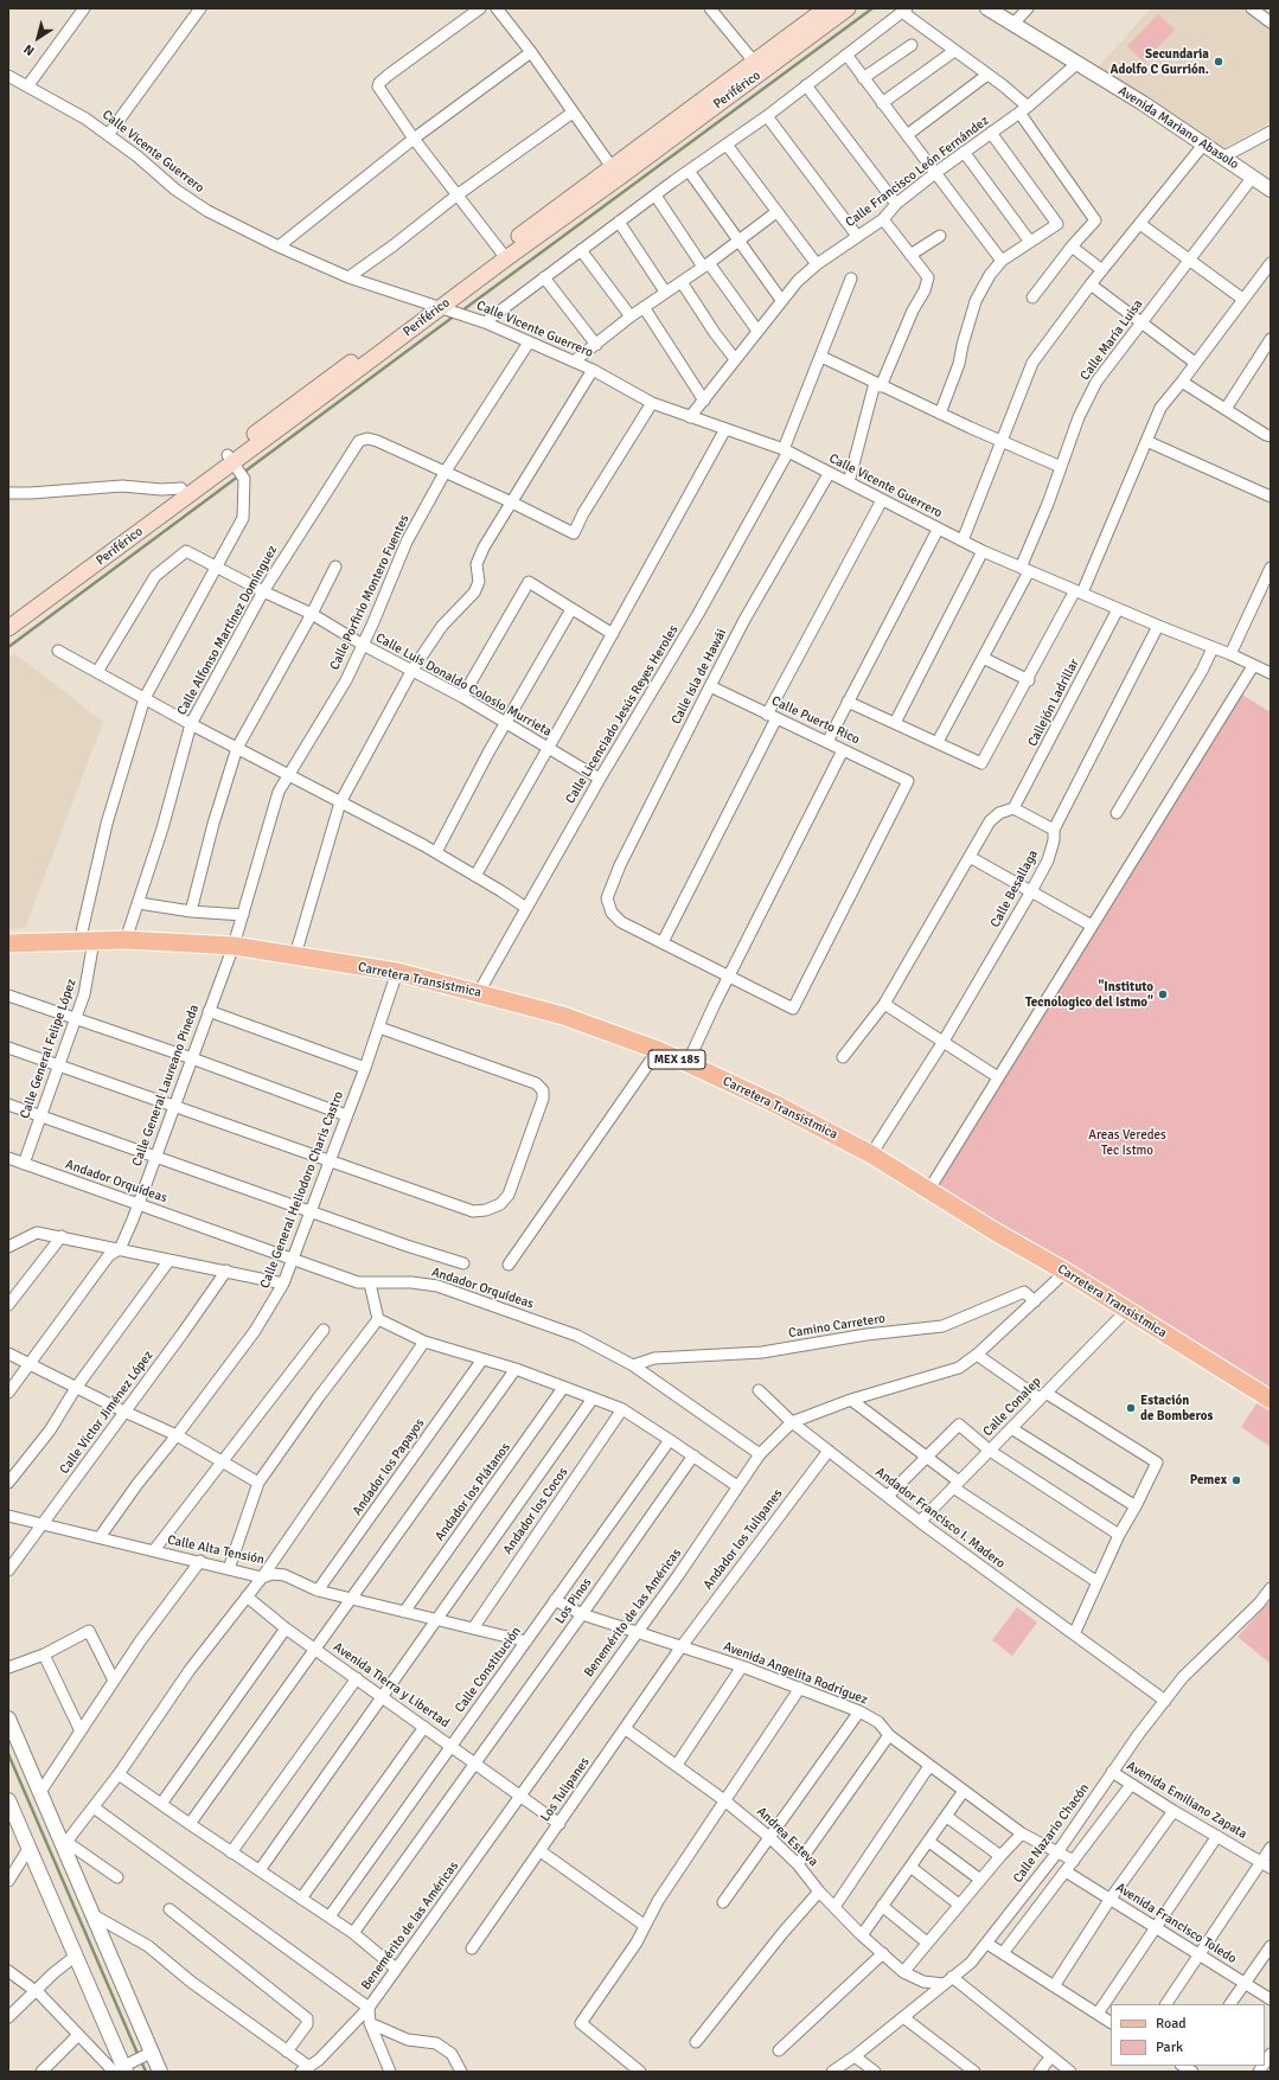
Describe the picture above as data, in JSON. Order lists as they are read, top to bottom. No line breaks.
{"streets":{"main road":["Periférico","Carretera Transistmica","MEX 185"],"street":["Avenida Mariano Abasolo","Calle Vicente Guerrero","Calle Francisco León Fernández","Calle María Luisa","Calle Porfirio Montero Fuentes","Calle Alfonso Martínez Domínguez","Calle Isla de Hawái","Calle Luis Donaldo Colosio Murrieta","Callejón Ladrillar","Calle Licenciado Jesús Reyes Heroles","Calle Puerto Rico","Calle Besallaga","Calle General Felipe López","Calle General Laureano Pineda","Andador Orquídeas","Calle General Heliodoro Charis Castro","Camino Carretero","Calle Conalep","Calle Víctor Jiménez López","Andador los Papayos","Andador los Plátanos","Andador los Cocos","Andador Francisco I. Madero","Andador los Tulipanes","Calle Alta Tensión","Los Pinos","Benemérito de las Américas","Calle Constitución","Avenida Angelita Rodríguez","Avenida Tierra y Libertad","Los Tulipanes","Avenida Emiliano Zapata","Calle Nazario Chacón","Andrea Esteva","Avenida Francisco Toledo"]},"crossings":[["Periférico","Calle Vicente Guerrero"],["Periférico","Calle General Felipe López"],["Avenida Mariano Abasolo","Calle Francisco León Fernández"],["Avenida Mariano Abasolo","Calle María Luisa"],["Calle Vicente Guerrero","Calle Francisco León Fernández"],["Calle Vicente Guerrero","Calle María Luisa"],["Calle Vicente Guerrero","Calle Porfirio Montero Fuentes"],["Calle Vicente Guerrero","Calle Isla de Hawái"],["Calle Vicente Guerrero","Calle Licenciado Jesús Reyes Heroles"],["Calle Porfirio Montero Fuentes","Calle Alfonso Martínez Domínguez"],["Calle Porfirio Montero Fuentes","Calle Luis Donaldo Colosio Murrieta"],["Calle Porfirio Montero Fuentes","Carretera Transistmica"],["Calle Porfirio Montero Fuentes","Calle General Laureano Pineda"],["Calle Alfonso Martínez Domínguez","Calle Luis Donaldo Colosio Murrieta"],["Calle Alfonso Martínez Domínguez","Carretera Transistmica"],["Calle Isla de Hawái","Calle Puerto Rico"],["Calle Luis Donaldo Colosio Murrieta","Calle Licenciado Jesús Reyes Heroles"],["Calle Luis Donaldo Colosio Murrieta","Calle General Felipe López"],["Calle Licenciado Jesús Reyes Heroles","Carretera Transistmica"],["Calle Besallaga","Carretera Transistmica"],["Carretera Transistmica","Calle General Felipe López"],["Carretera Transistmica","Calle General Laureano Pineda"],["Carretera Transistmica","Calle General Heliodoro Charis Castro"],["Carretera Transistmica","Calle Conalep"],["Carretera Transistmica","Benemérito de las Américas"],["Calle General Felipe López","Andador Orquídeas"],["Calle General Laureano Pineda","Andador Orquídeas"],["Andador Orquídeas","Calle General Heliodoro Charis Castro"],["Andador Orquídeas","Camino Carretero"],["Andador Orquídeas","Benemérito de las Américas"],["Calle General Heliodoro Charis Castro","Calle Alta Tensión"],["Camino Carretero","Benemérito de las Américas"],["Calle Conalep","Andador Francisco I. Madero"],["Calle Víctor Jiménez López","Calle Alta Tensión"],["Andador los Papayos","Calle Alta Tensión"],["Andador los Plátanos","Calle Alta Tensión"],["Andador los Cocos","Calle Alta Tensión"],["Andador Francisco I. Madero","Andador los Tulipanes"],["Andador Francisco I. Madero","Benemérito de las Américas"],["Andador Francisco I. Madero","Calle Nazario Chacón"],["Andador los Tulipanes","Avenida Angelita Rodríguez"],["Andador los Tulipanes","Los Tulipanes"],["Calle Alta Tensión","Calle Constitución"],["Los Pinos","Avenida Angelita Rodríguez"],["Los Pinos","Avenida Tierra y Libertad"],["Benemérito de las Américas","Avenida Angelita Rodríguez"],["Benemérito de las Américas","Avenida Tierra y Libertad"],["Calle Constitución","Avenida Angelita Rodríguez"],["Calle Constitución","Avenida Tierra y Libertad"],["Avenida Angelita Rodríguez","Los Tulipanes"],["Avenida Angelita Rodríguez","Calle Nazario Chacón"],["Avenida Tierra y Libertad","Los Tulipanes"],["Los Tulipanes","Andrea Esteva"],["Avenida Emiliano Zapata","Calle Nazario Chacón"],["Calle Nazario Chacón","Andrea Esteva"]],"parks":["Areas Veredes Tec Istmo"],"places":["Secundaria Adolfo C Gurrión.","\"Instituto Tecnologico del Istmo\"","Estación de Bomberos","Pemex"],"legend":["Road","Park"],"north":"bottom left"}
